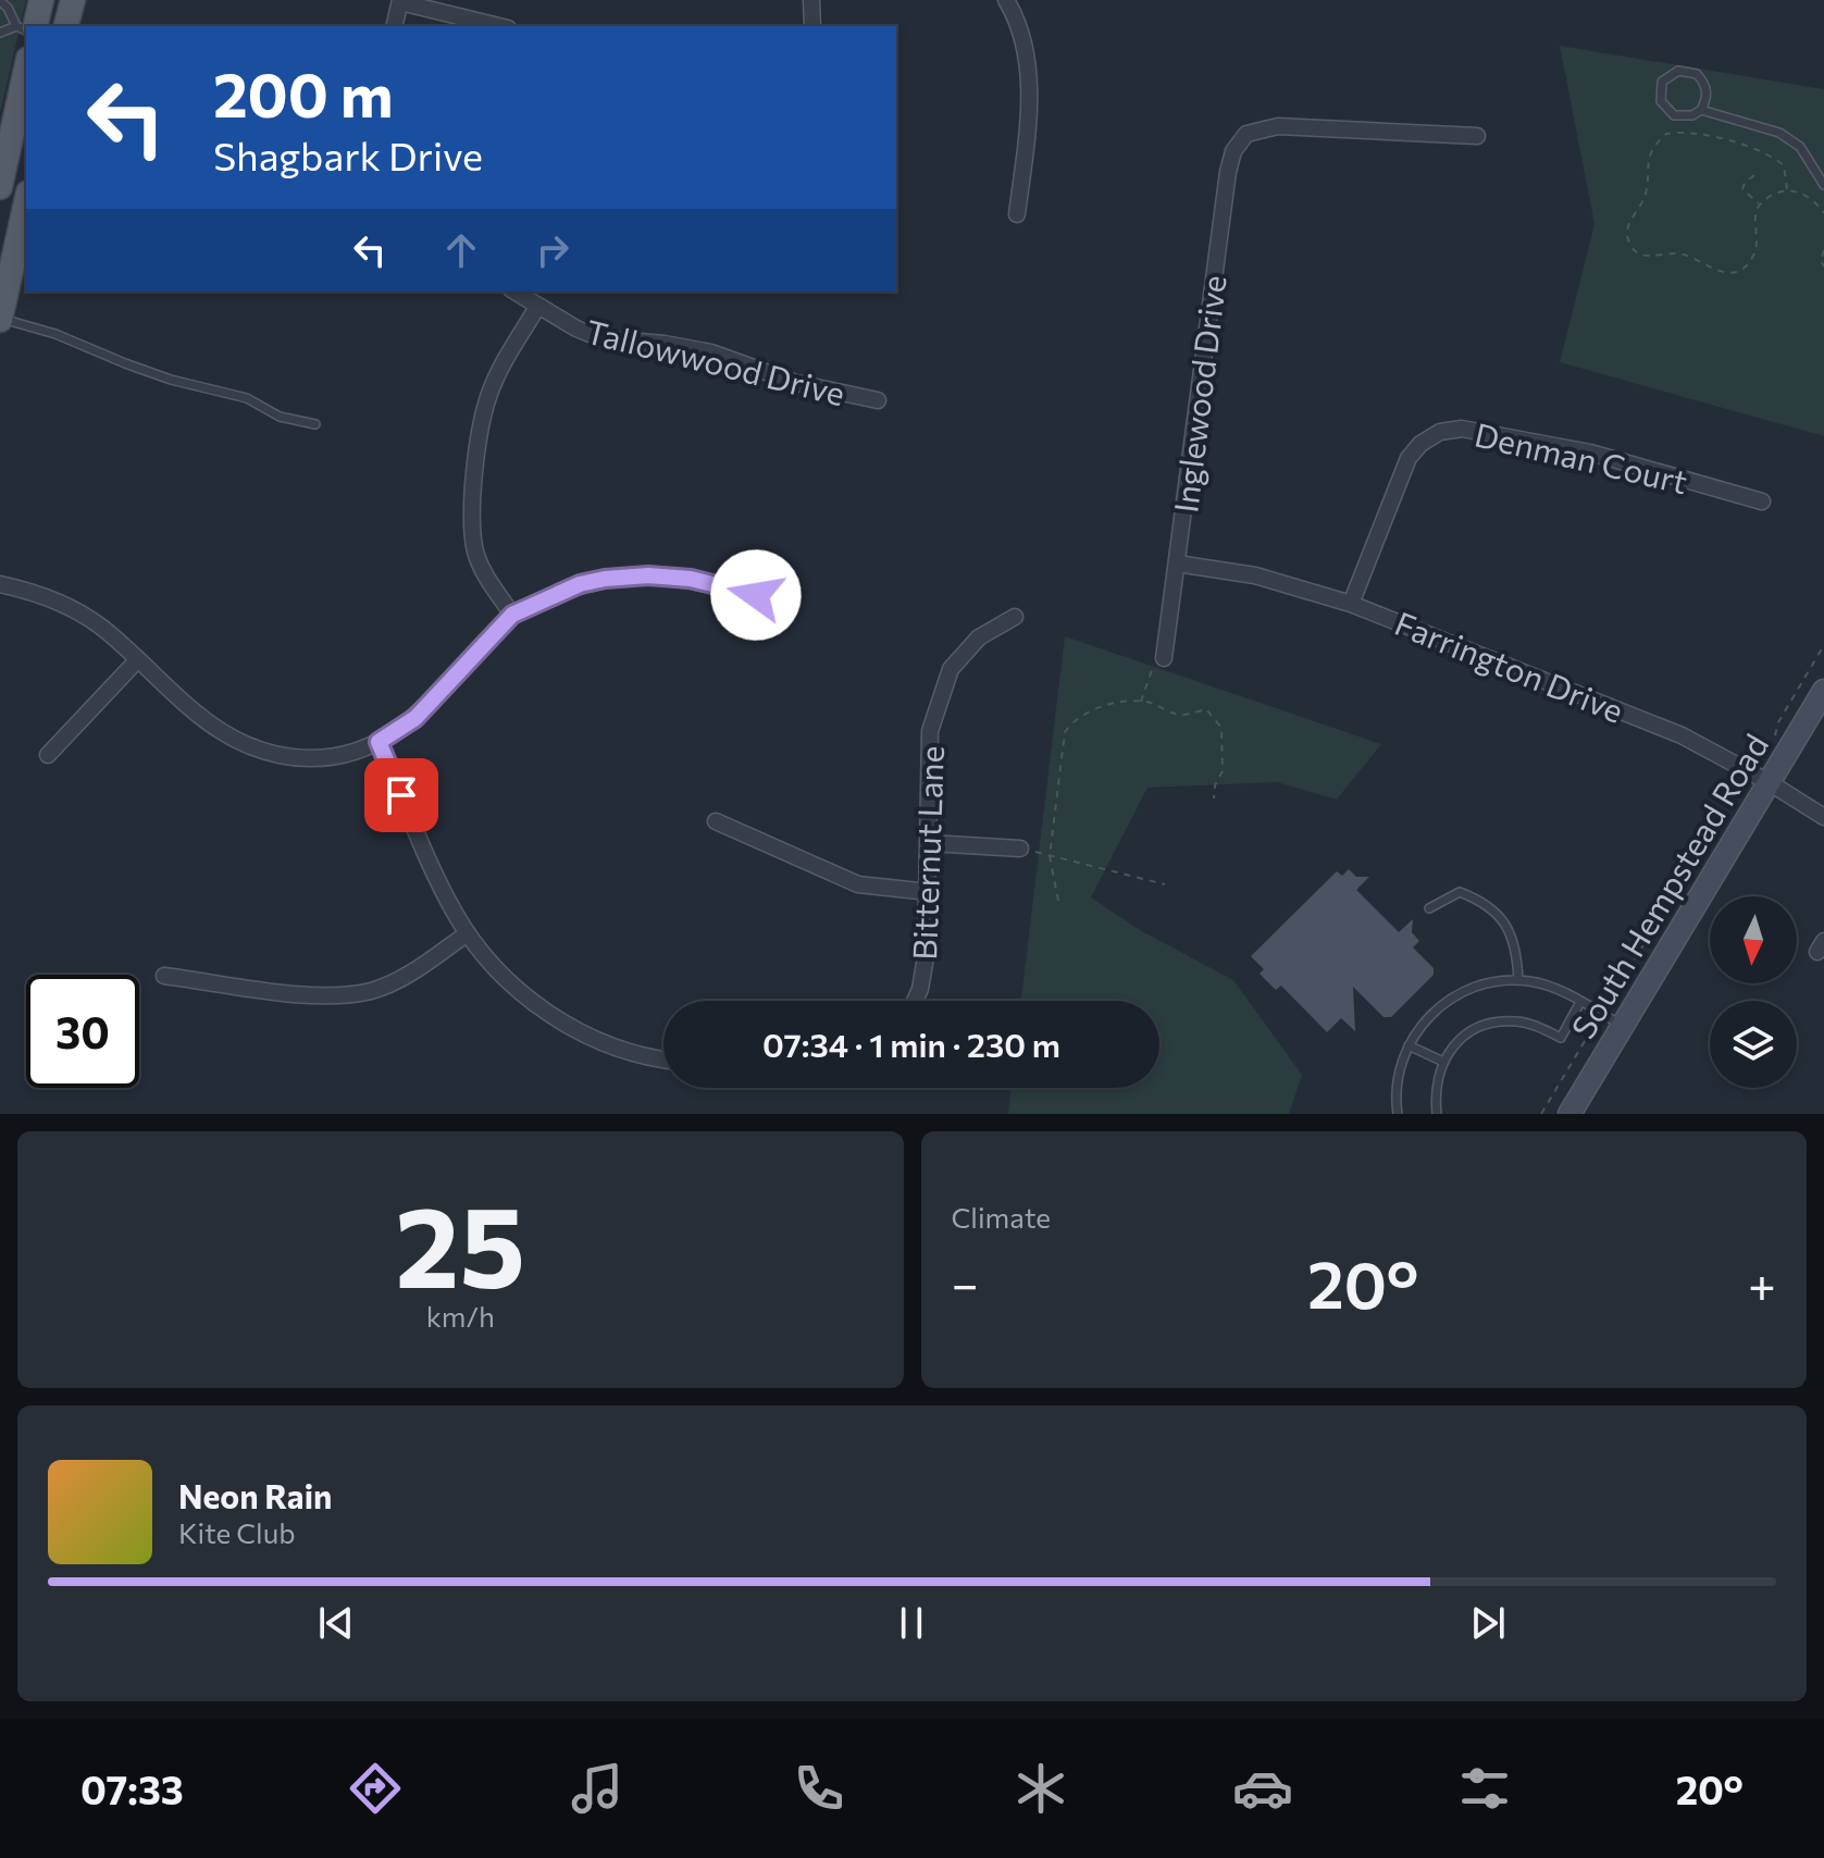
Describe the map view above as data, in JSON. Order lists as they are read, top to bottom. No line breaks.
{"streets":{"street":["Tallowwood Drive","Inglewood Drive","Denman Court","Farrington Drive","Bitternut Lane","South Hempstead Road"]},"crossings":[["Inglewood Drive","Farrington Drive"],["Denman Court","Farrington Drive"],["Farrington Drive","South Hempstead Road"]],"north":"bottom","page":{"turn":["200 m","Shagbark Drive"],"limit":"30","trip":"07:34 · 1 min · 230 m","tile":[["25","km/h"],"Climate"],"heat":["−","20°","+"],"song":["Neon Rain","Kite Club"],"tabs":["07:33","20°"]}}
